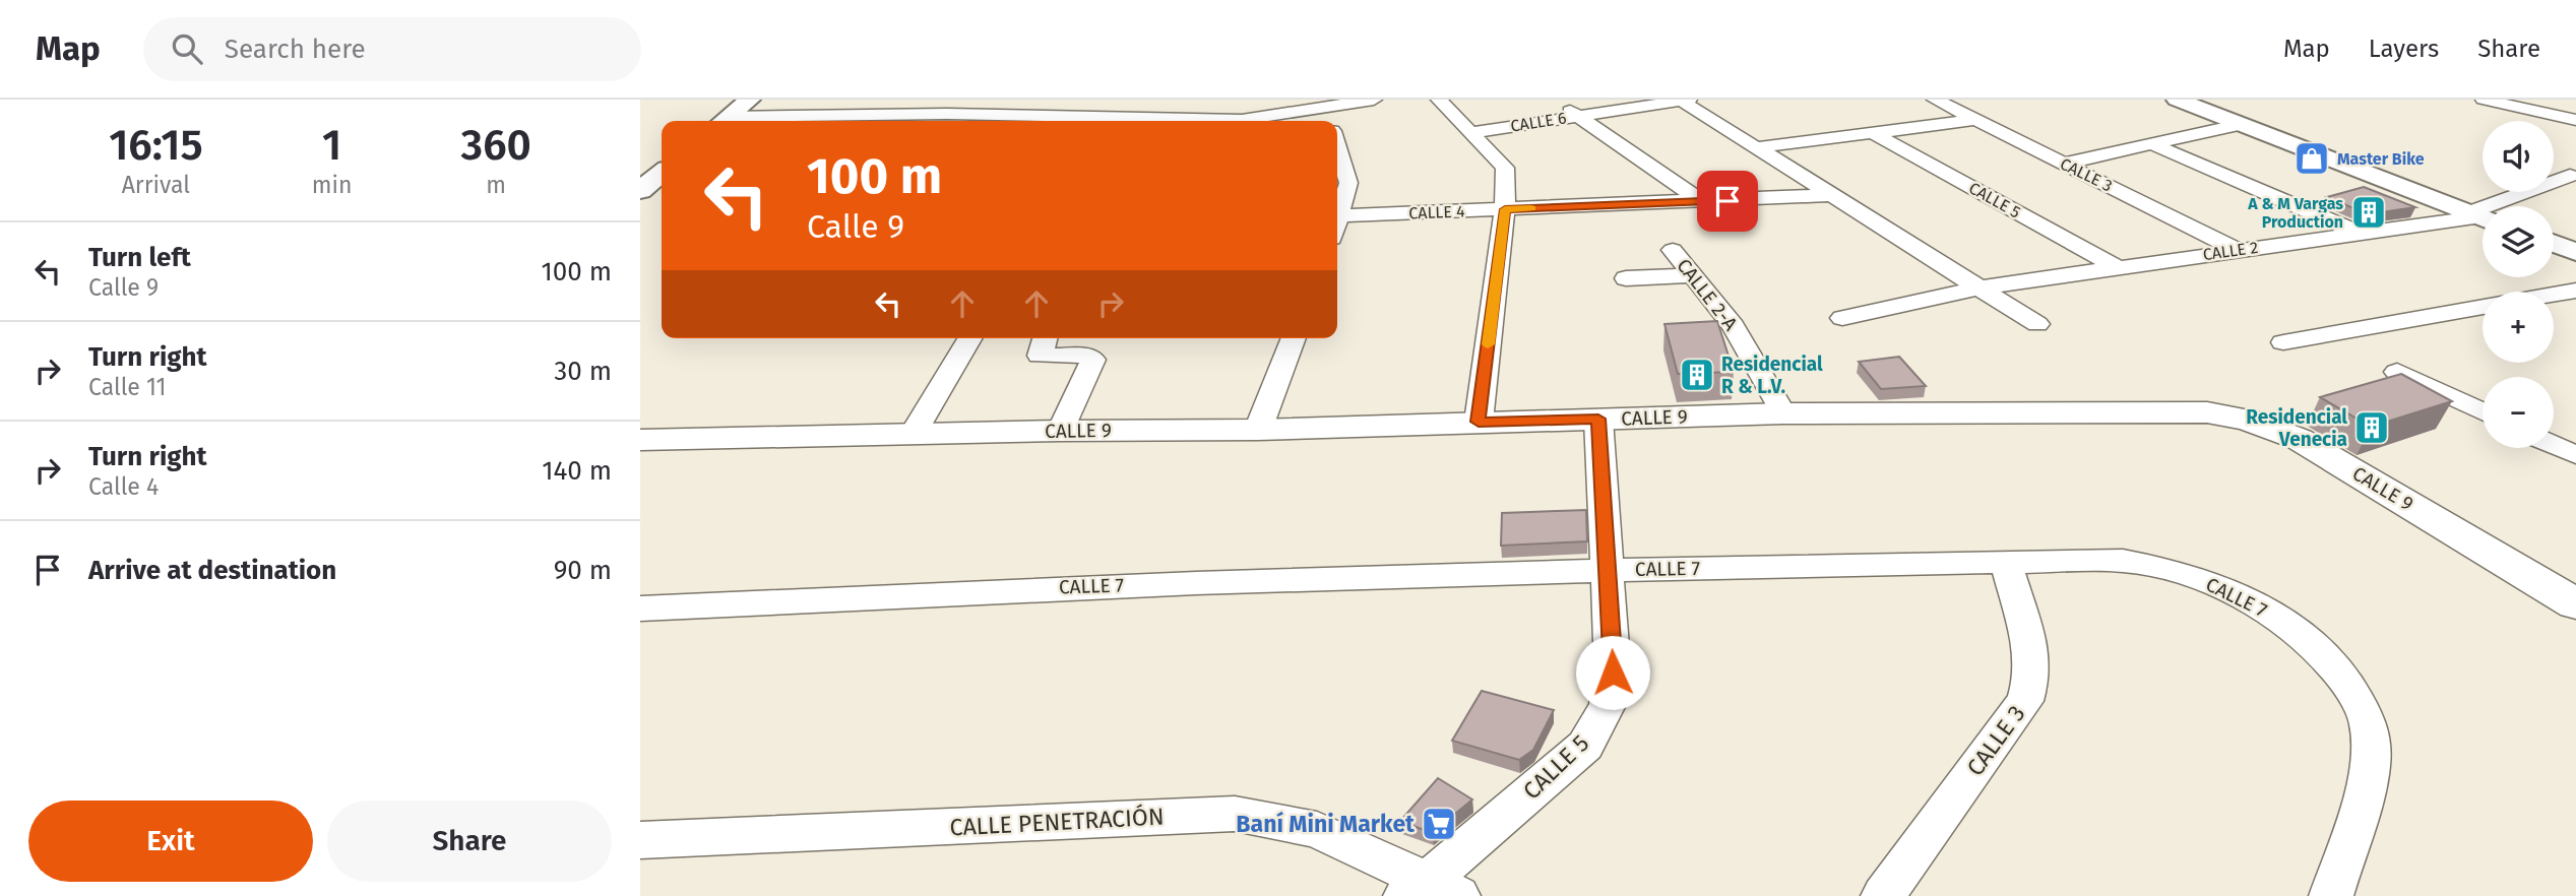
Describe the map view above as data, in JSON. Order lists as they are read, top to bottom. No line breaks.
{"streets":{"street":["CALLE 6","CALLE 3","CALLE 5","CALLE 4","CALLE 2","CALLE 2-A","CALLE 9","CALLE 7","CALLE PENETRACIÓN"]},"crossings":[["CALLE 3","CALLE 2"],["CALLE 3","CALLE 7"],["CALLE 5","CALLE 2"],["CALLE 5","CALLE 9"],["CALLE 5","CALLE 7"],["CALLE 5","CALLE PENETRACIÓN"],["CALLE 2-A","CALLE 9"]],"places":{"shop":["Master Bike"],"building":["A & M Vargas Production","Residencial R & L.V.","Residencial Venecia"],"supermarket":["Baní Mini Market"]},"page":{"header":"Map","search":"Search here","nav":["Map","Layers","Share"],"eta":["16:15","Arrival","1","min","360","m"],"map_buttons":["+","−"],"turn":["100 m","Calle 9"],"list":[{"name":"Turn left","note":"Calle 9","value":"100 m"},{"name":"Turn right","note":"Calle 11","value":"30 m"},{"name":"Turn right","note":"Calle 4","value":"140 m"},{"name":"Arrive at destination","value":"90 m"}],"buttons":["Exit","Share"]}}
